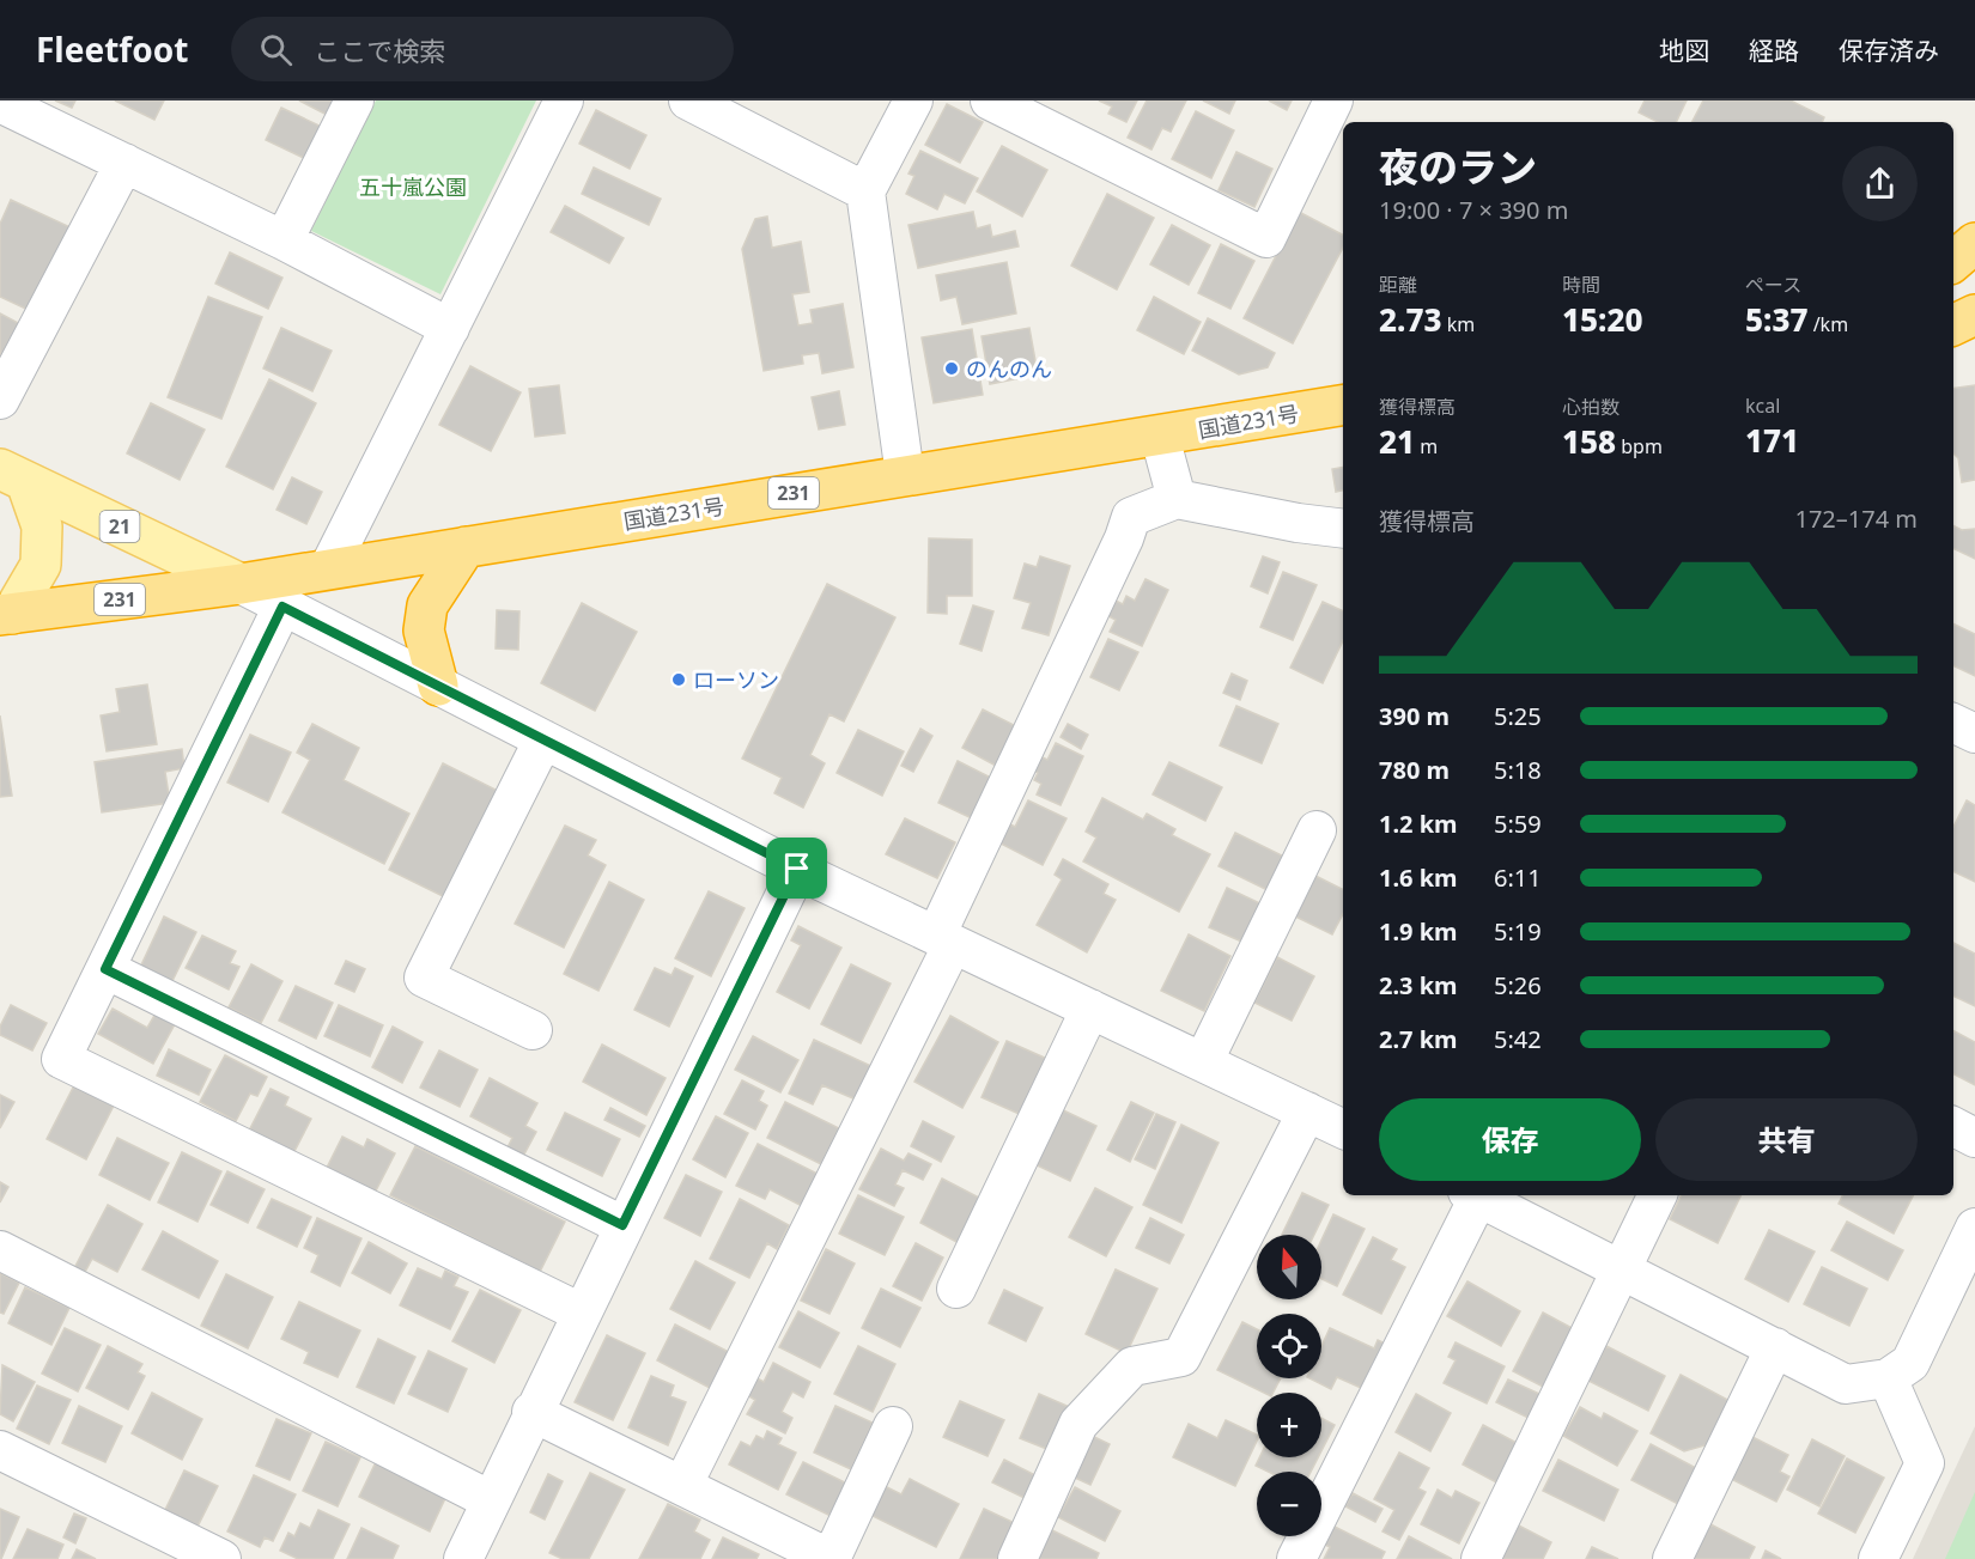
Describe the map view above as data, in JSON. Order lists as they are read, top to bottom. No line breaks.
{"streets":{"highway":["国道231号","231"],"main road":["21"]},"crossings":[["国道231号","21"]],"parks":["五十嵐公園"],"places":["のんのん","ローソン"],"north":"top","page":{"header":"Fleetfoot","search":"ここで検索","nav":["地図","経路","保存済み"],"heading":["夜のラン","19:00 · 7 × 390 m"],"stats":[["距離","2.73 km"],["時間","15:20"],["ペース","5:37 /km"],["獲得標高","21 m"],["心拍数","158 bpm"],["kcal","171"]],"chart":["獲得標高","172–174 m"],"list":[{"name":"390 m","note":"5:25"},{"name":"780 m","note":"5:18"},{"name":"1.2 km","note":"5:59"},{"name":"1.6 km","note":"6:11"},{"name":"1.9 km","note":"5:19"},{"name":"2.3 km","note":"5:26"},{"name":"2.7 km","note":"5:42"}],"buttons":["保存","共有"],"map_buttons":["+","−"]}}
